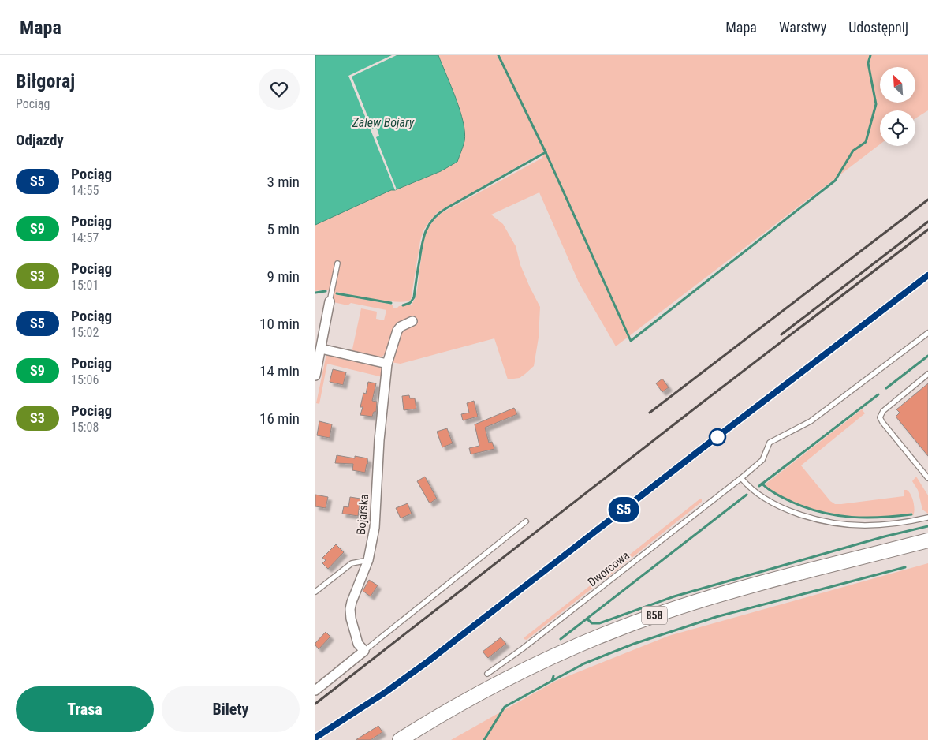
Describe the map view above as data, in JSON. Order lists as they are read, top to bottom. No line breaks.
{"streets":{"main road":["858"],"street":["Bojarska"],"lane":["Dworcowa"]},"water":["Zalew Bojary"],"north":"top left","page":{"header":"Mapa","nav":["Mapa","Warstwy","Udostępnij"],"heading":[["Biłgoraj","Pociąg"],"Odjazdy"],"on_map":"S5","list":[{"mark":"S5","name":"Pociąg","note":"14:55","value":"3 min"},{"mark":"S9","name":"Pociąg","note":"14:57","value":"5 min"},{"mark":"S3","name":"Pociąg","note":"15:01","value":"9 min"},{"mark":"S5","name":"Pociąg","note":"15:02","value":"10 min"},{"mark":"S9","name":"Pociąg","note":"15:06","value":"14 min"},{"mark":"S3","name":"Pociąg","note":"15:08","value":"16 min"}],"buttons":["Trasa","Bilety"]}}
